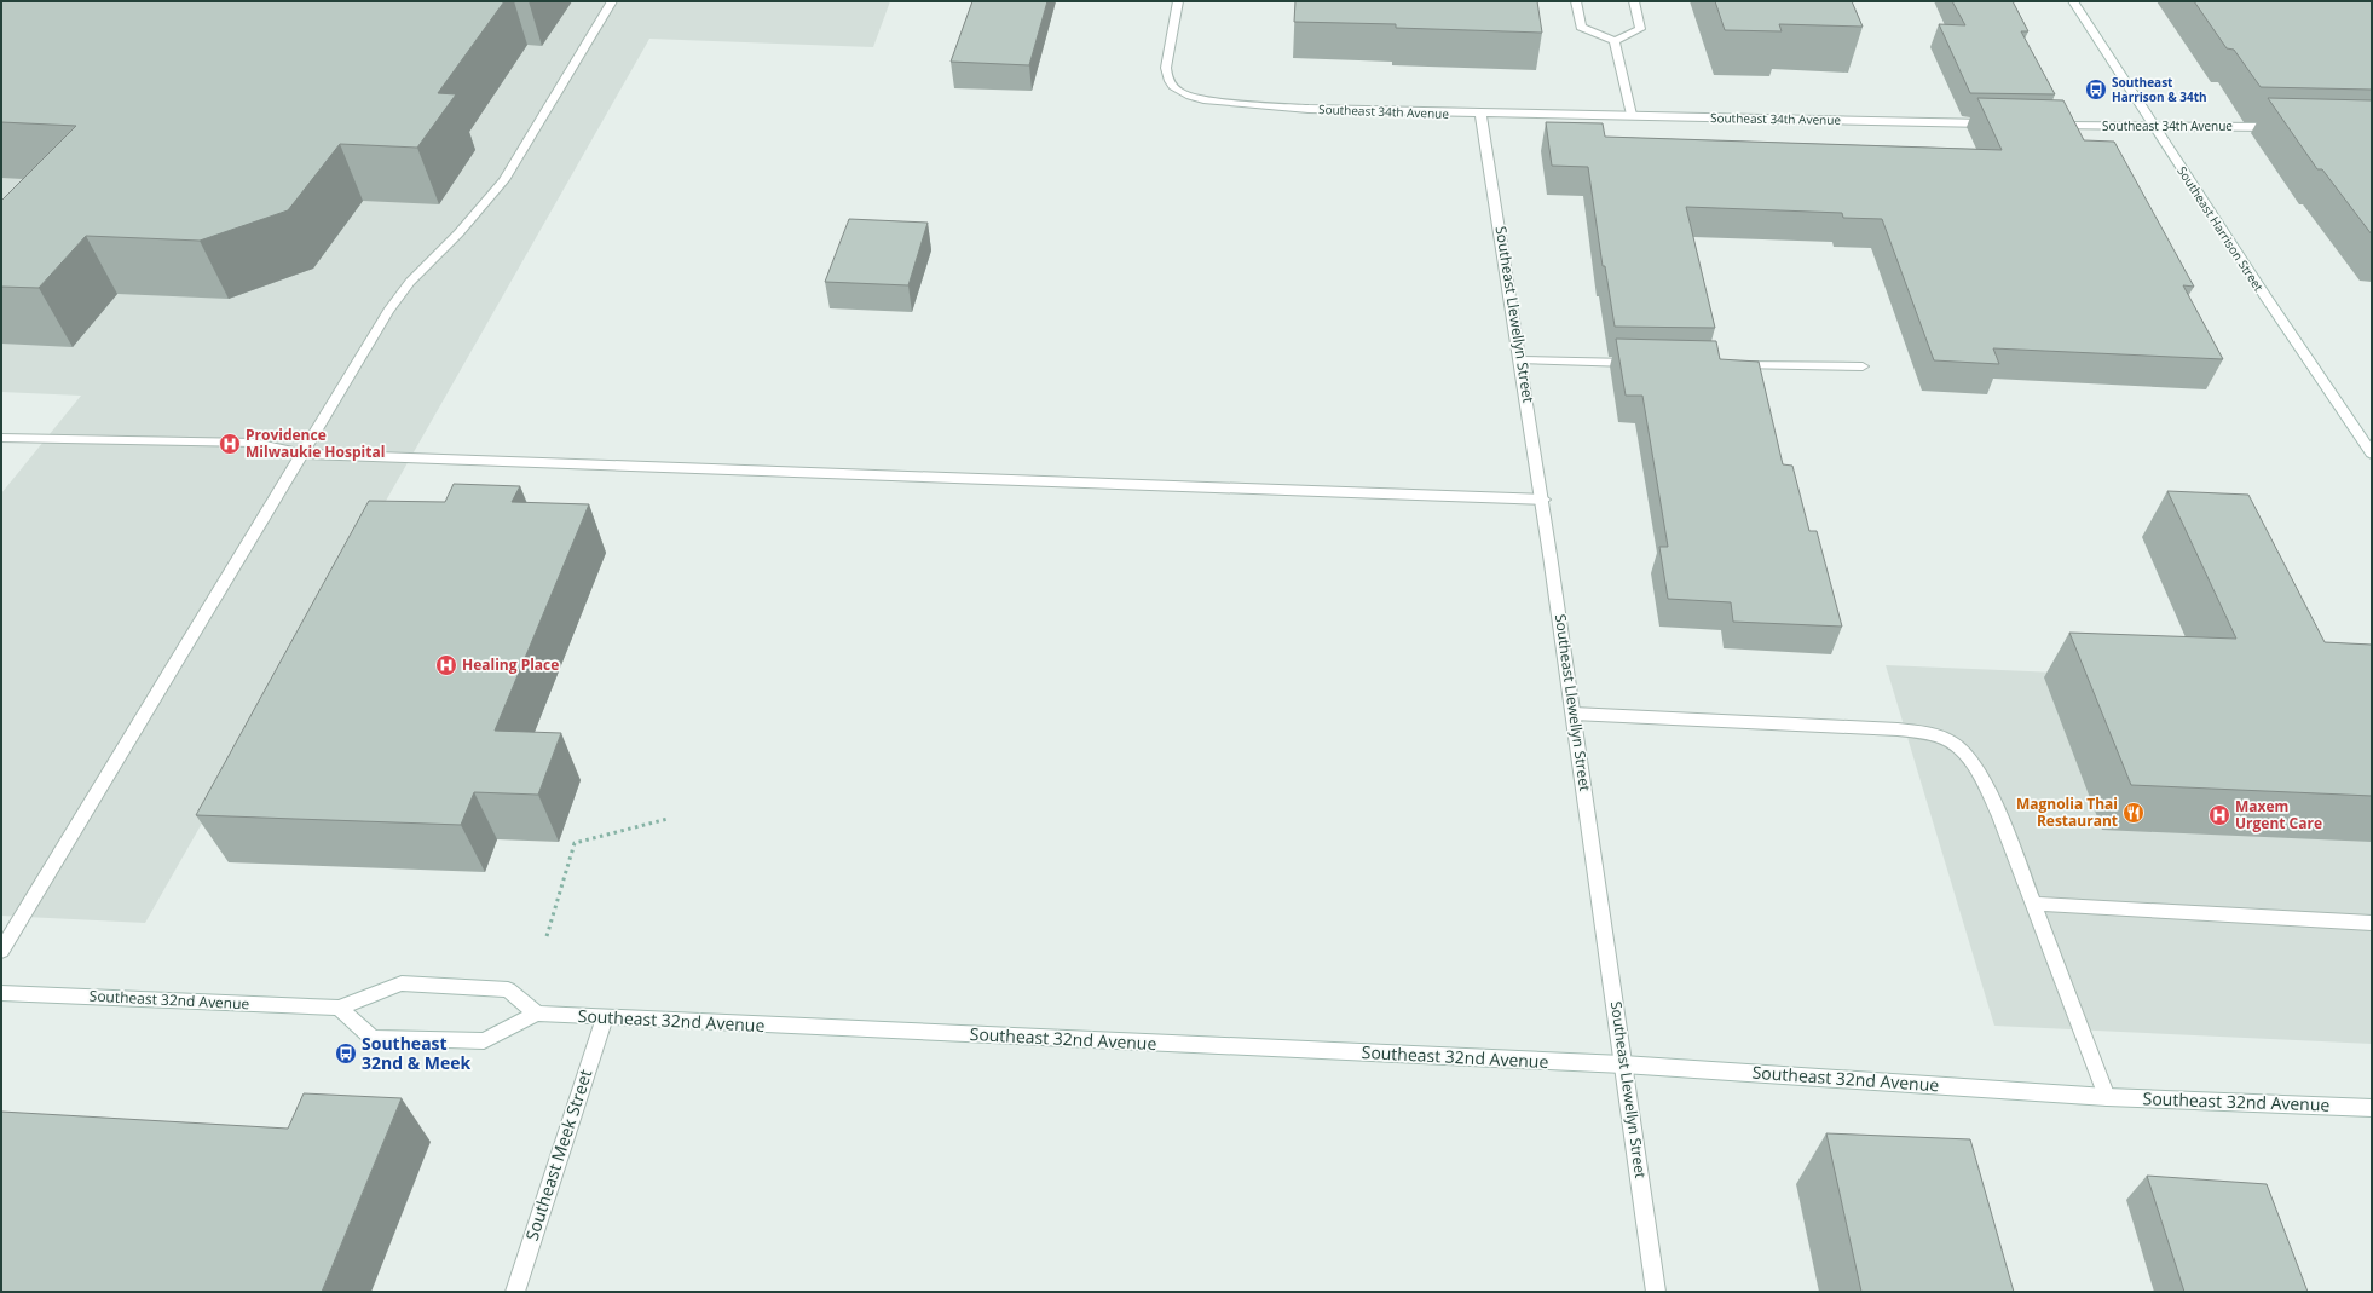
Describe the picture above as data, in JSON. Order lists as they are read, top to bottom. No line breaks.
{"streets":{"street":["Southeast 34th Avenue","Southeast Harrison Street","Southeast Llewellyn Street","Southeast 32nd Avenue","Southeast Meek Street"]},"crossings":[["Southeast 34th Avenue","Southeast Harrison Street"],["Southeast 34th Avenue","Southeast Llewellyn Street"],["Southeast Llewellyn Street","Southeast 32nd Avenue"],["Southeast 32nd Avenue","Southeast Meek Street"]],"places":{"bus stop":["Southeast Harrison & 34th","Southeast 32nd & Meek"],"hospital":["Providence Milwaukie Hospital","Healing Place","Maxem Urgent Care"],"restaurant":["Magnolia Thai Restaurant"]}}
